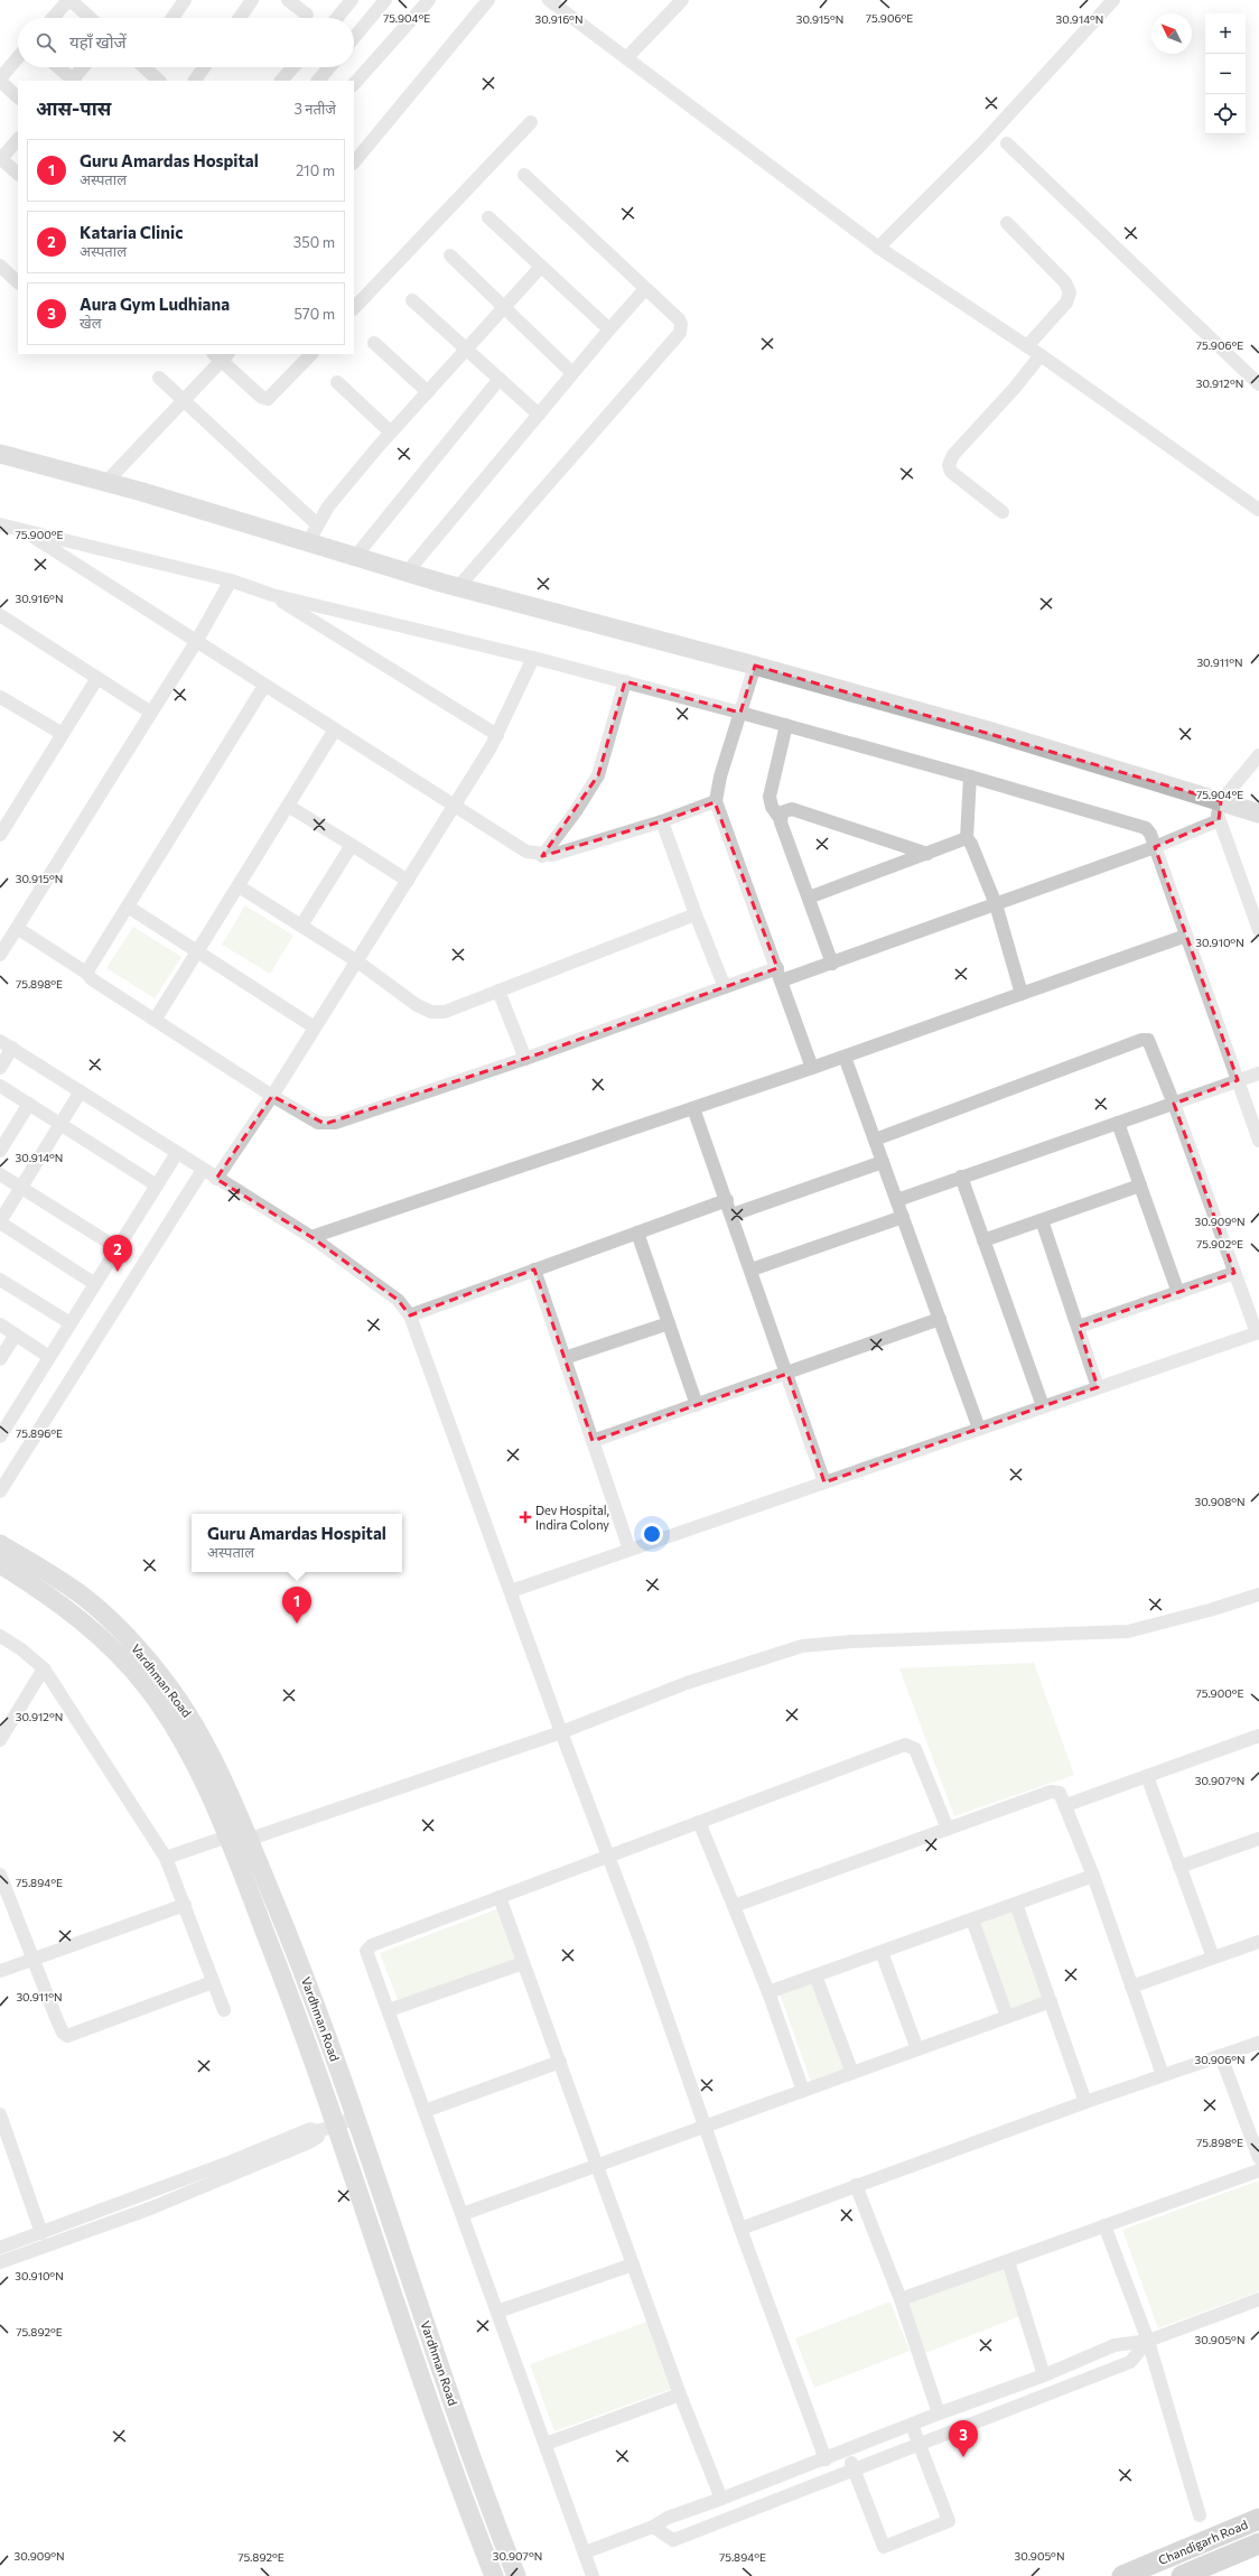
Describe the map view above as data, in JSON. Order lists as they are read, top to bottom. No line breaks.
{"streets":{"main road":["Chandigarh Road"],"street":["Vardhman Road"]},"places":{"health":["Dev Hospital, Indira Colony"]},"north":"top left","page":{"map_buttons":["+","−"],"search":"यहाँ खोजें","heading":["आस-पास","3 नतीजे"],"list":[{"mark":"1","name":"Guru Amardas Hospital","note":"अस्पताल","value":"210 m"},{"mark":"2","name":"Kataria Clinic","note":"अस्पताल","value":"350 m"},{"mark":"3","name":"Aura Gym Ludhiana","note":"खेल","value":"570 m"}],"pins":["2","1","3"],"popup":["Guru Amardas Hospital","अस्पताल"]},"coordinates":["75.904°E","75.906°E","30.916°N","30.915°N","30.914°N","30.912°N","75.900°E","30.911°N","30.910°N","75.898°E","30.909°N","75.902°E","75.896°E","30.908°N","30.907°N","75.894°E","30.906°N","75.892°E","30.905°N"]}
